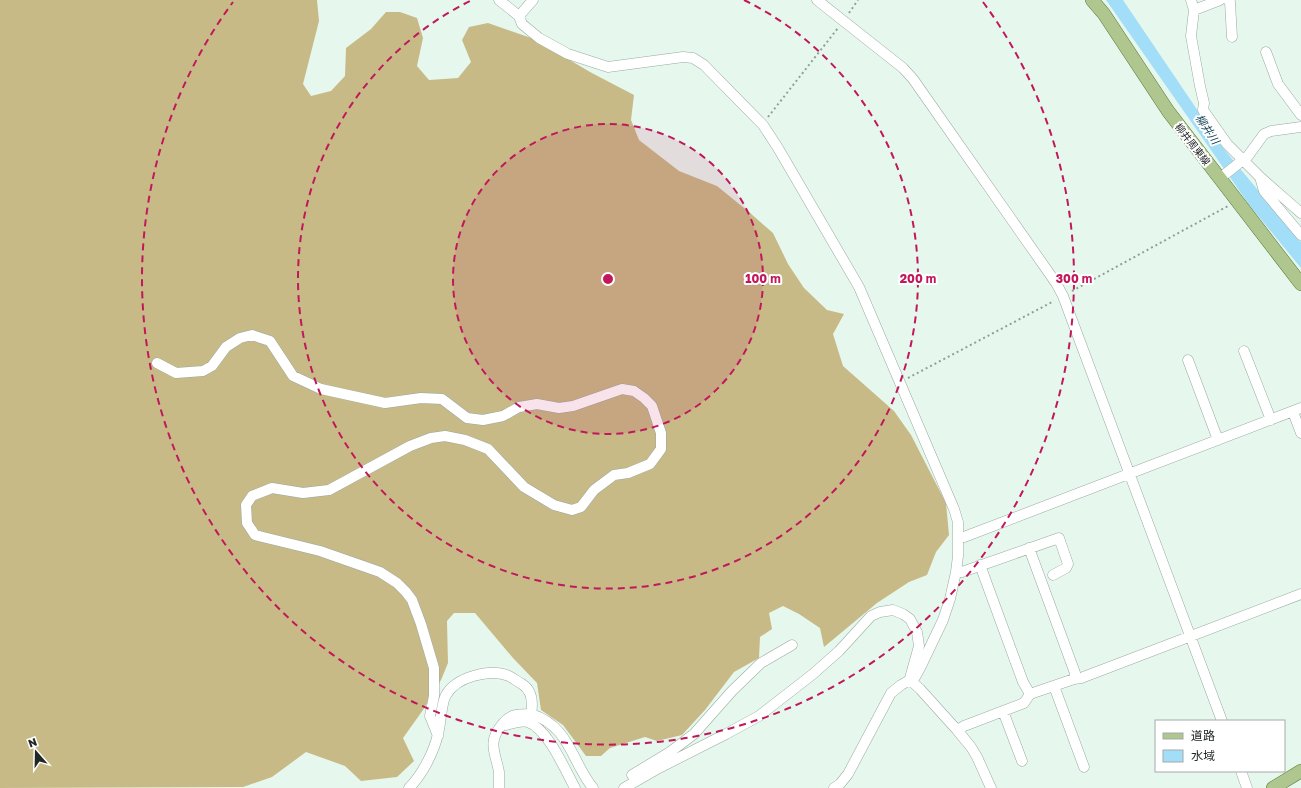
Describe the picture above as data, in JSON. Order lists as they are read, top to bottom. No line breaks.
{"streets":{"main road":["柳井周東線"]},"water":["柳井川"],"legend":["道路","水域"],"north":"top","rings":["100 m","200 m","300 m"]}
